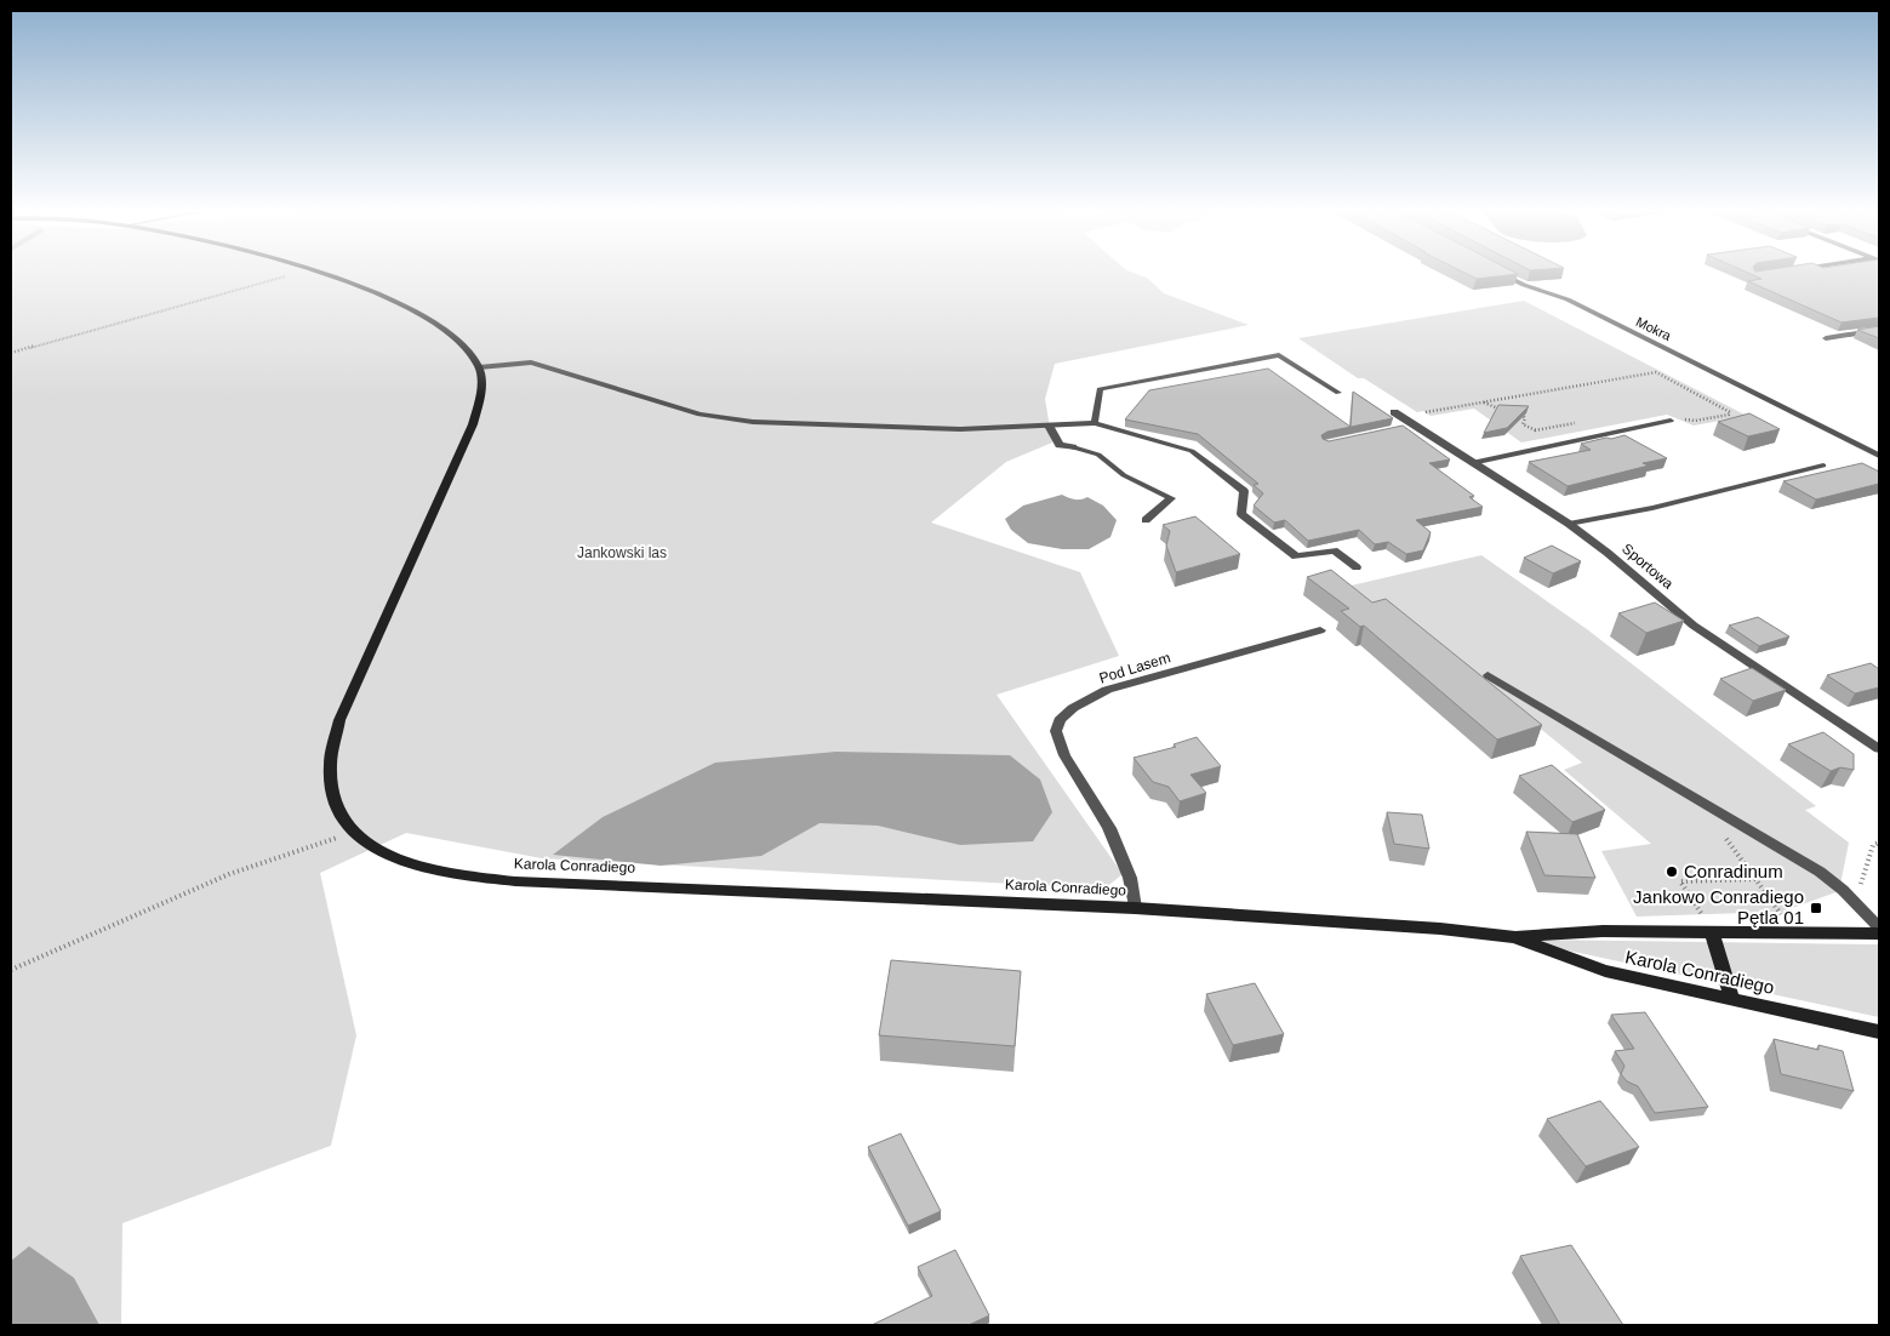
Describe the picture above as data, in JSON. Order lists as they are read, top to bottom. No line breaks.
{"streets":{"street":["Mokra","Sportowa","Pod Lasem","Karola Conradiego"]},"crossings":[["Pod Lasem","Karola Conradiego"]],"parks":["Jankowski las"],"places":{"other":["Conradinum"],"transit":["Jankowo Conradiego Pętla 01"]}}
